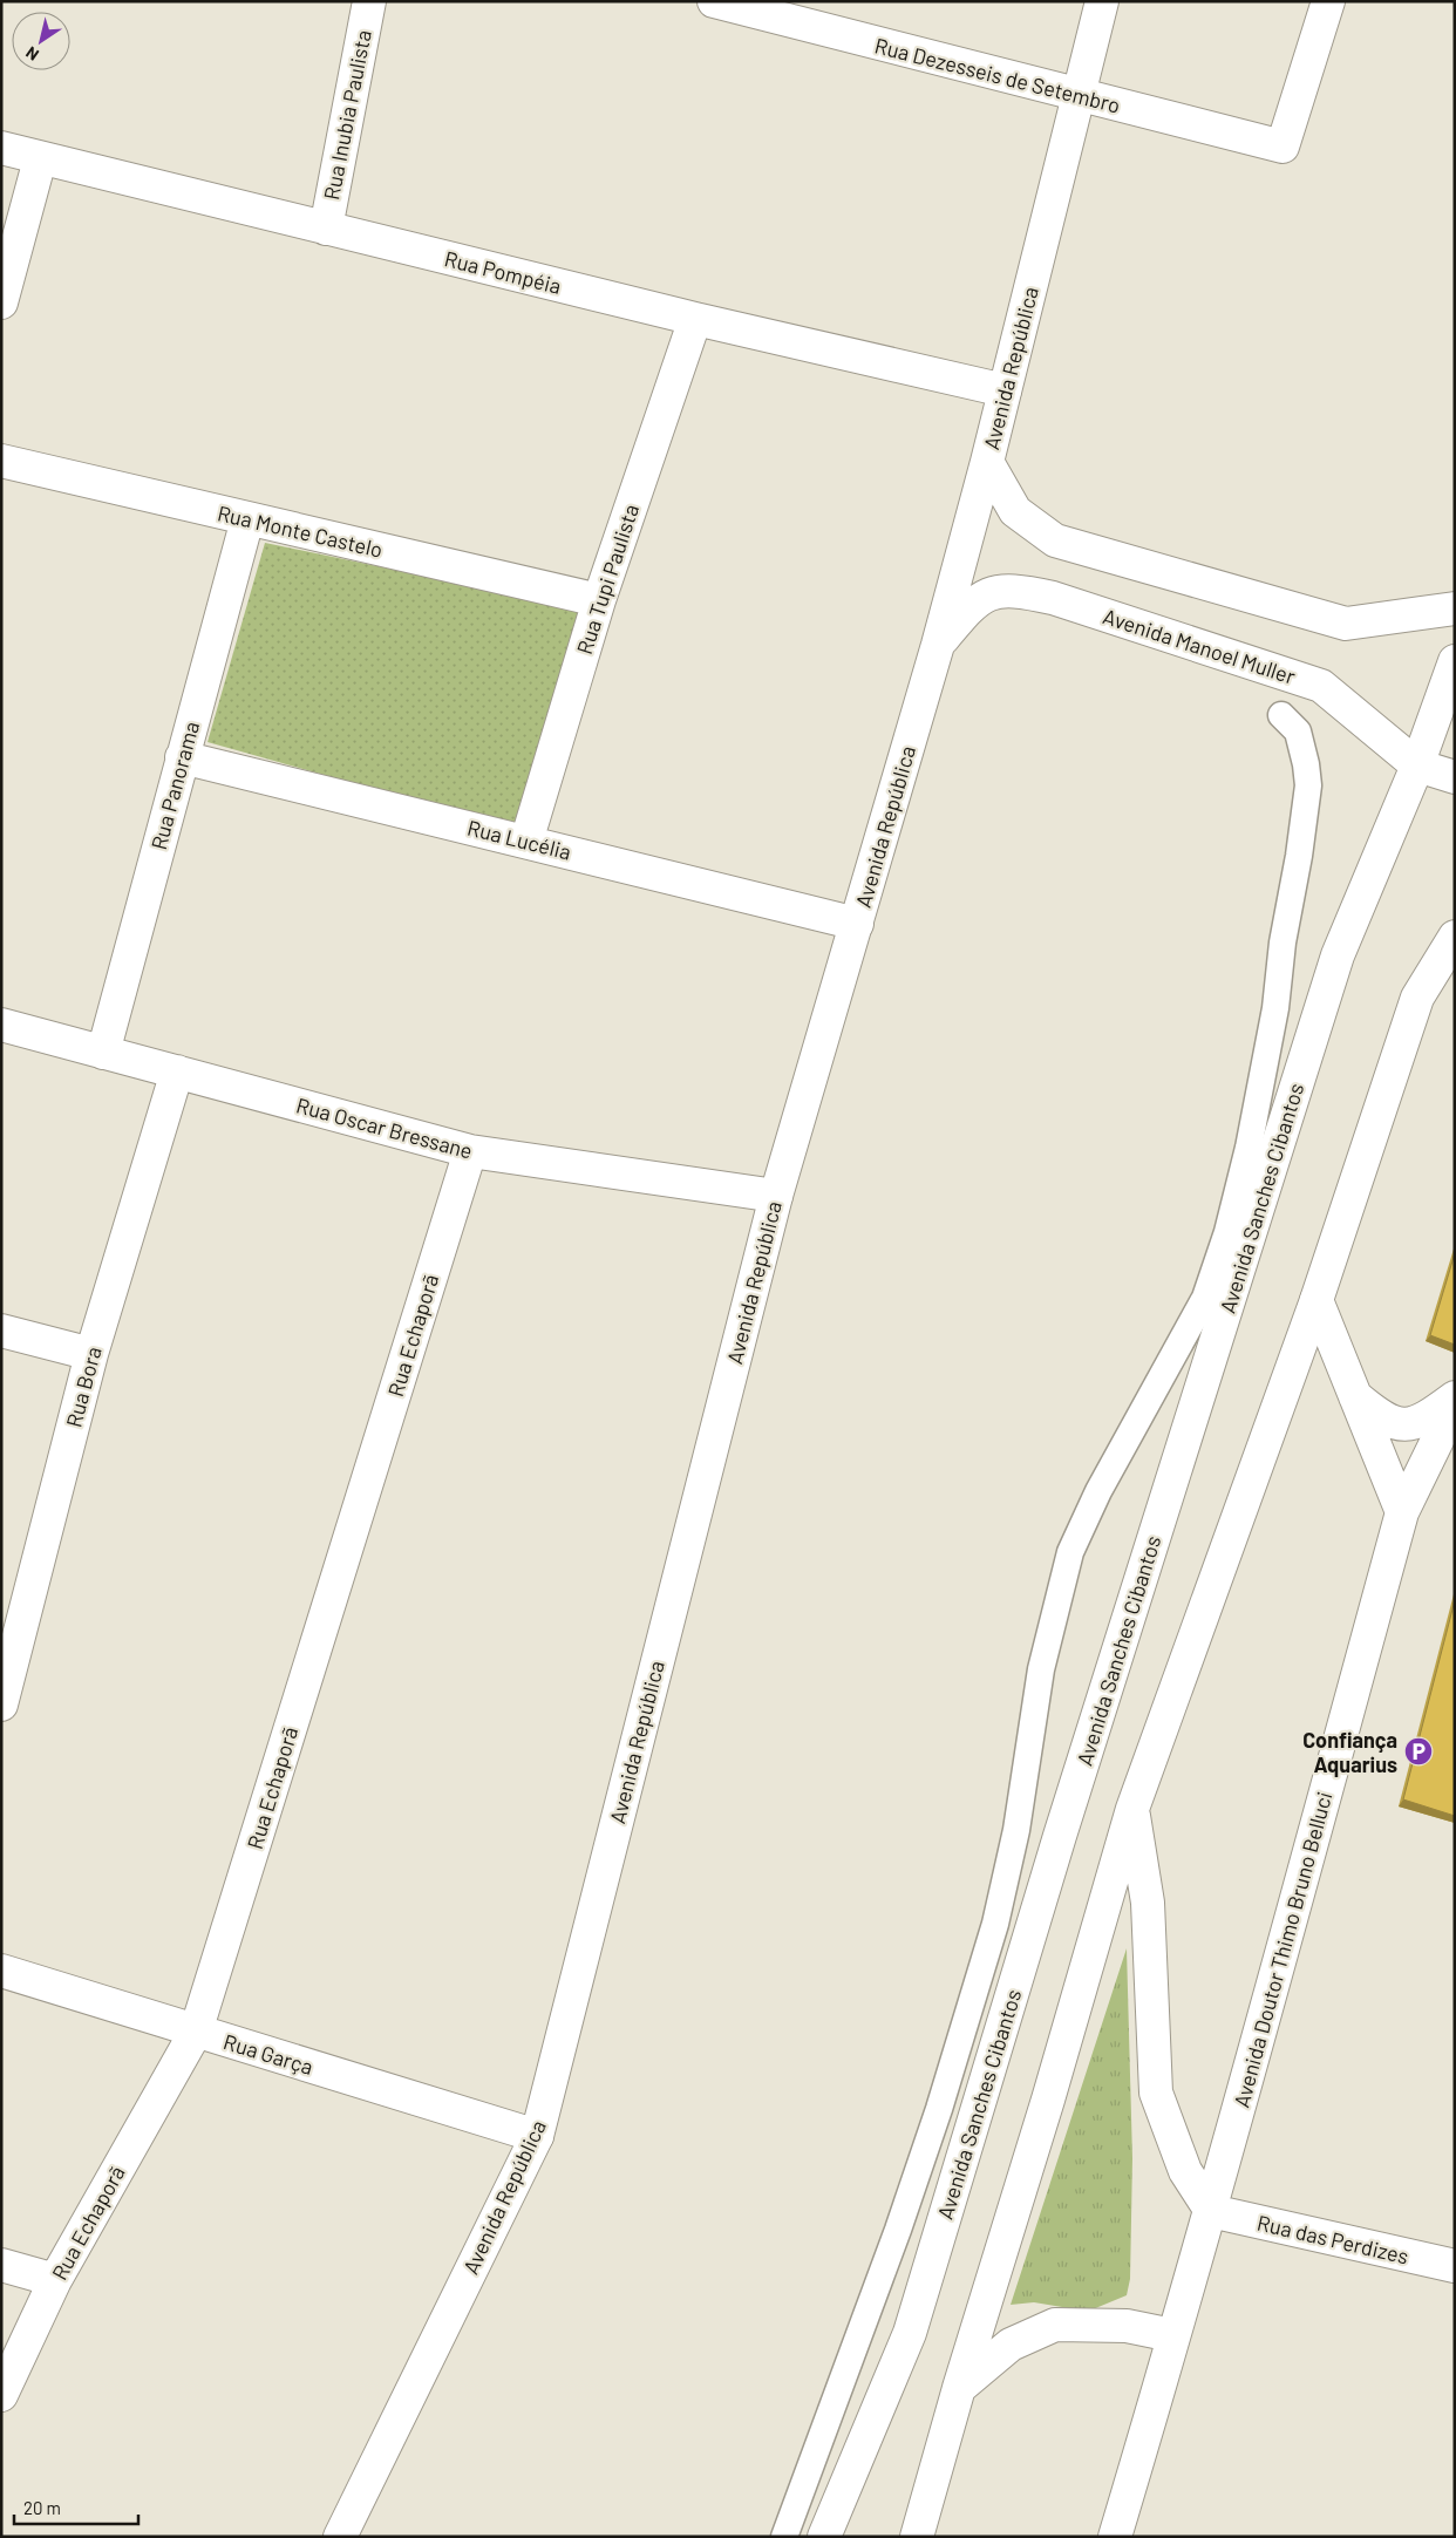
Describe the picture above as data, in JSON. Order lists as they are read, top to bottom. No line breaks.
{"streets":{"street":["Rua Dezesseis de Setembro","Rua Inubia Paulista","Rua Pompéia","Avenida República","Rua Monte Castelo","Rua Tupi Paulista","Avenida Manoel Muller","Rua Panorama","Rua Lucélia","Rua Oscar Bressane","Avenida Sanches Cibantos","Rua Echaporã","Rua Bora","Avenida Doutor Thimo Bruno Belluci","Rua Garça","Rua das Perdizes"]},"crossings":[["Rua Dezesseis de Setembro","Avenida República"],["Rua Inubia Paulista","Rua Pompéia"],["Rua Pompéia","Avenida República"],["Rua Pompéia","Rua Tupi Paulista"],["Avenida República","Avenida Manoel Muller"],["Avenida República","Rua Lucélia"],["Avenida República","Rua Oscar Bressane"],["Avenida República","Rua Garça"],["Rua Monte Castelo","Rua Tupi Paulista"],["Rua Monte Castelo","Rua Panorama"],["Rua Tupi Paulista","Rua Lucélia"],["Avenida Manoel Muller","Avenida Sanches Cibantos"],["Rua Panorama","Rua Lucélia"],["Rua Panorama","Rua Oscar Bressane"],["Rua Oscar Bressane","Rua Echaporã"],["Rua Oscar Bressane","Rua Bora"],["Rua Echaporã","Rua Garça"],["Avenida Doutor Thimo Bruno Belluci","Rua das Perdizes"]],"places":{"parking":["Confiança Aquarius"]},"scale_bar":"20 m","north":"bottom left"}
